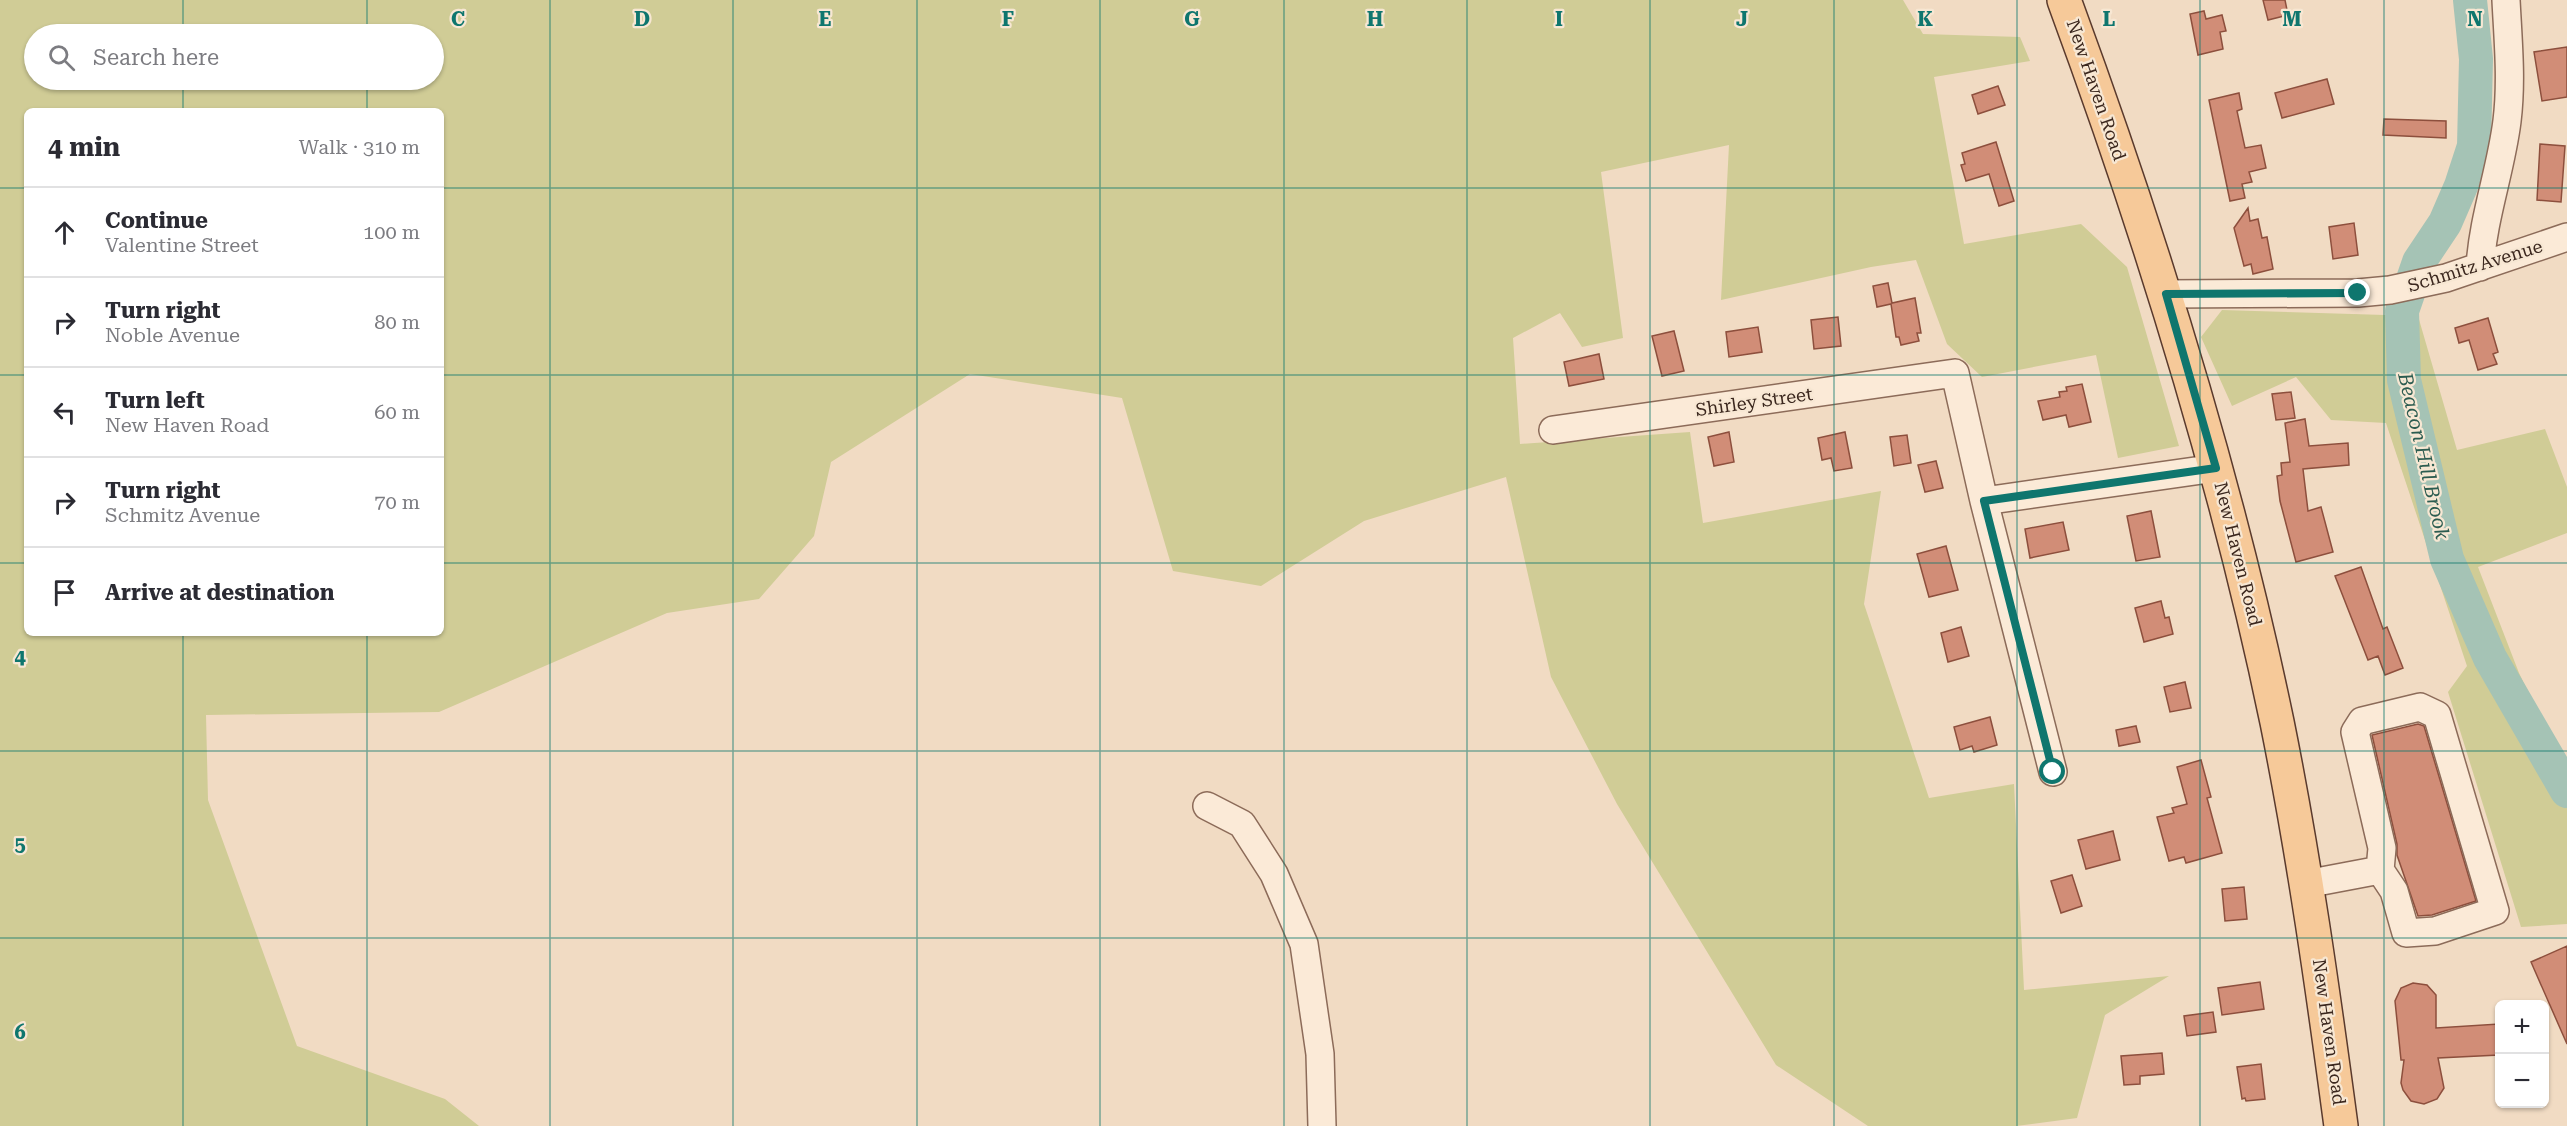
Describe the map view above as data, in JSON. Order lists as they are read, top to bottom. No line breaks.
{"streets":{"main road":["New Haven Road"],"street":["Schmitz Avenue","Shirley Street"]},"crossings":[["New Haven Road","Schmitz Avenue"]],"water":["Beacon Hill Brook"],"page":{"search":"Search here","heading":["4 min","Walk · 310 m"],"list":[["Continue","Valentine Street","100 m"],["Turn right","Noble Avenue","80 m"],["Turn left","New Haven Road","60 m"],["Turn right","Schmitz Avenue","70 m"],"Arrive at destination"],"map_buttons":["+","−"]},"grid":{"columns":["C","D","E","F","G","H","I","J","K","L","M","N"],"rows":["4","5","6"]}}
